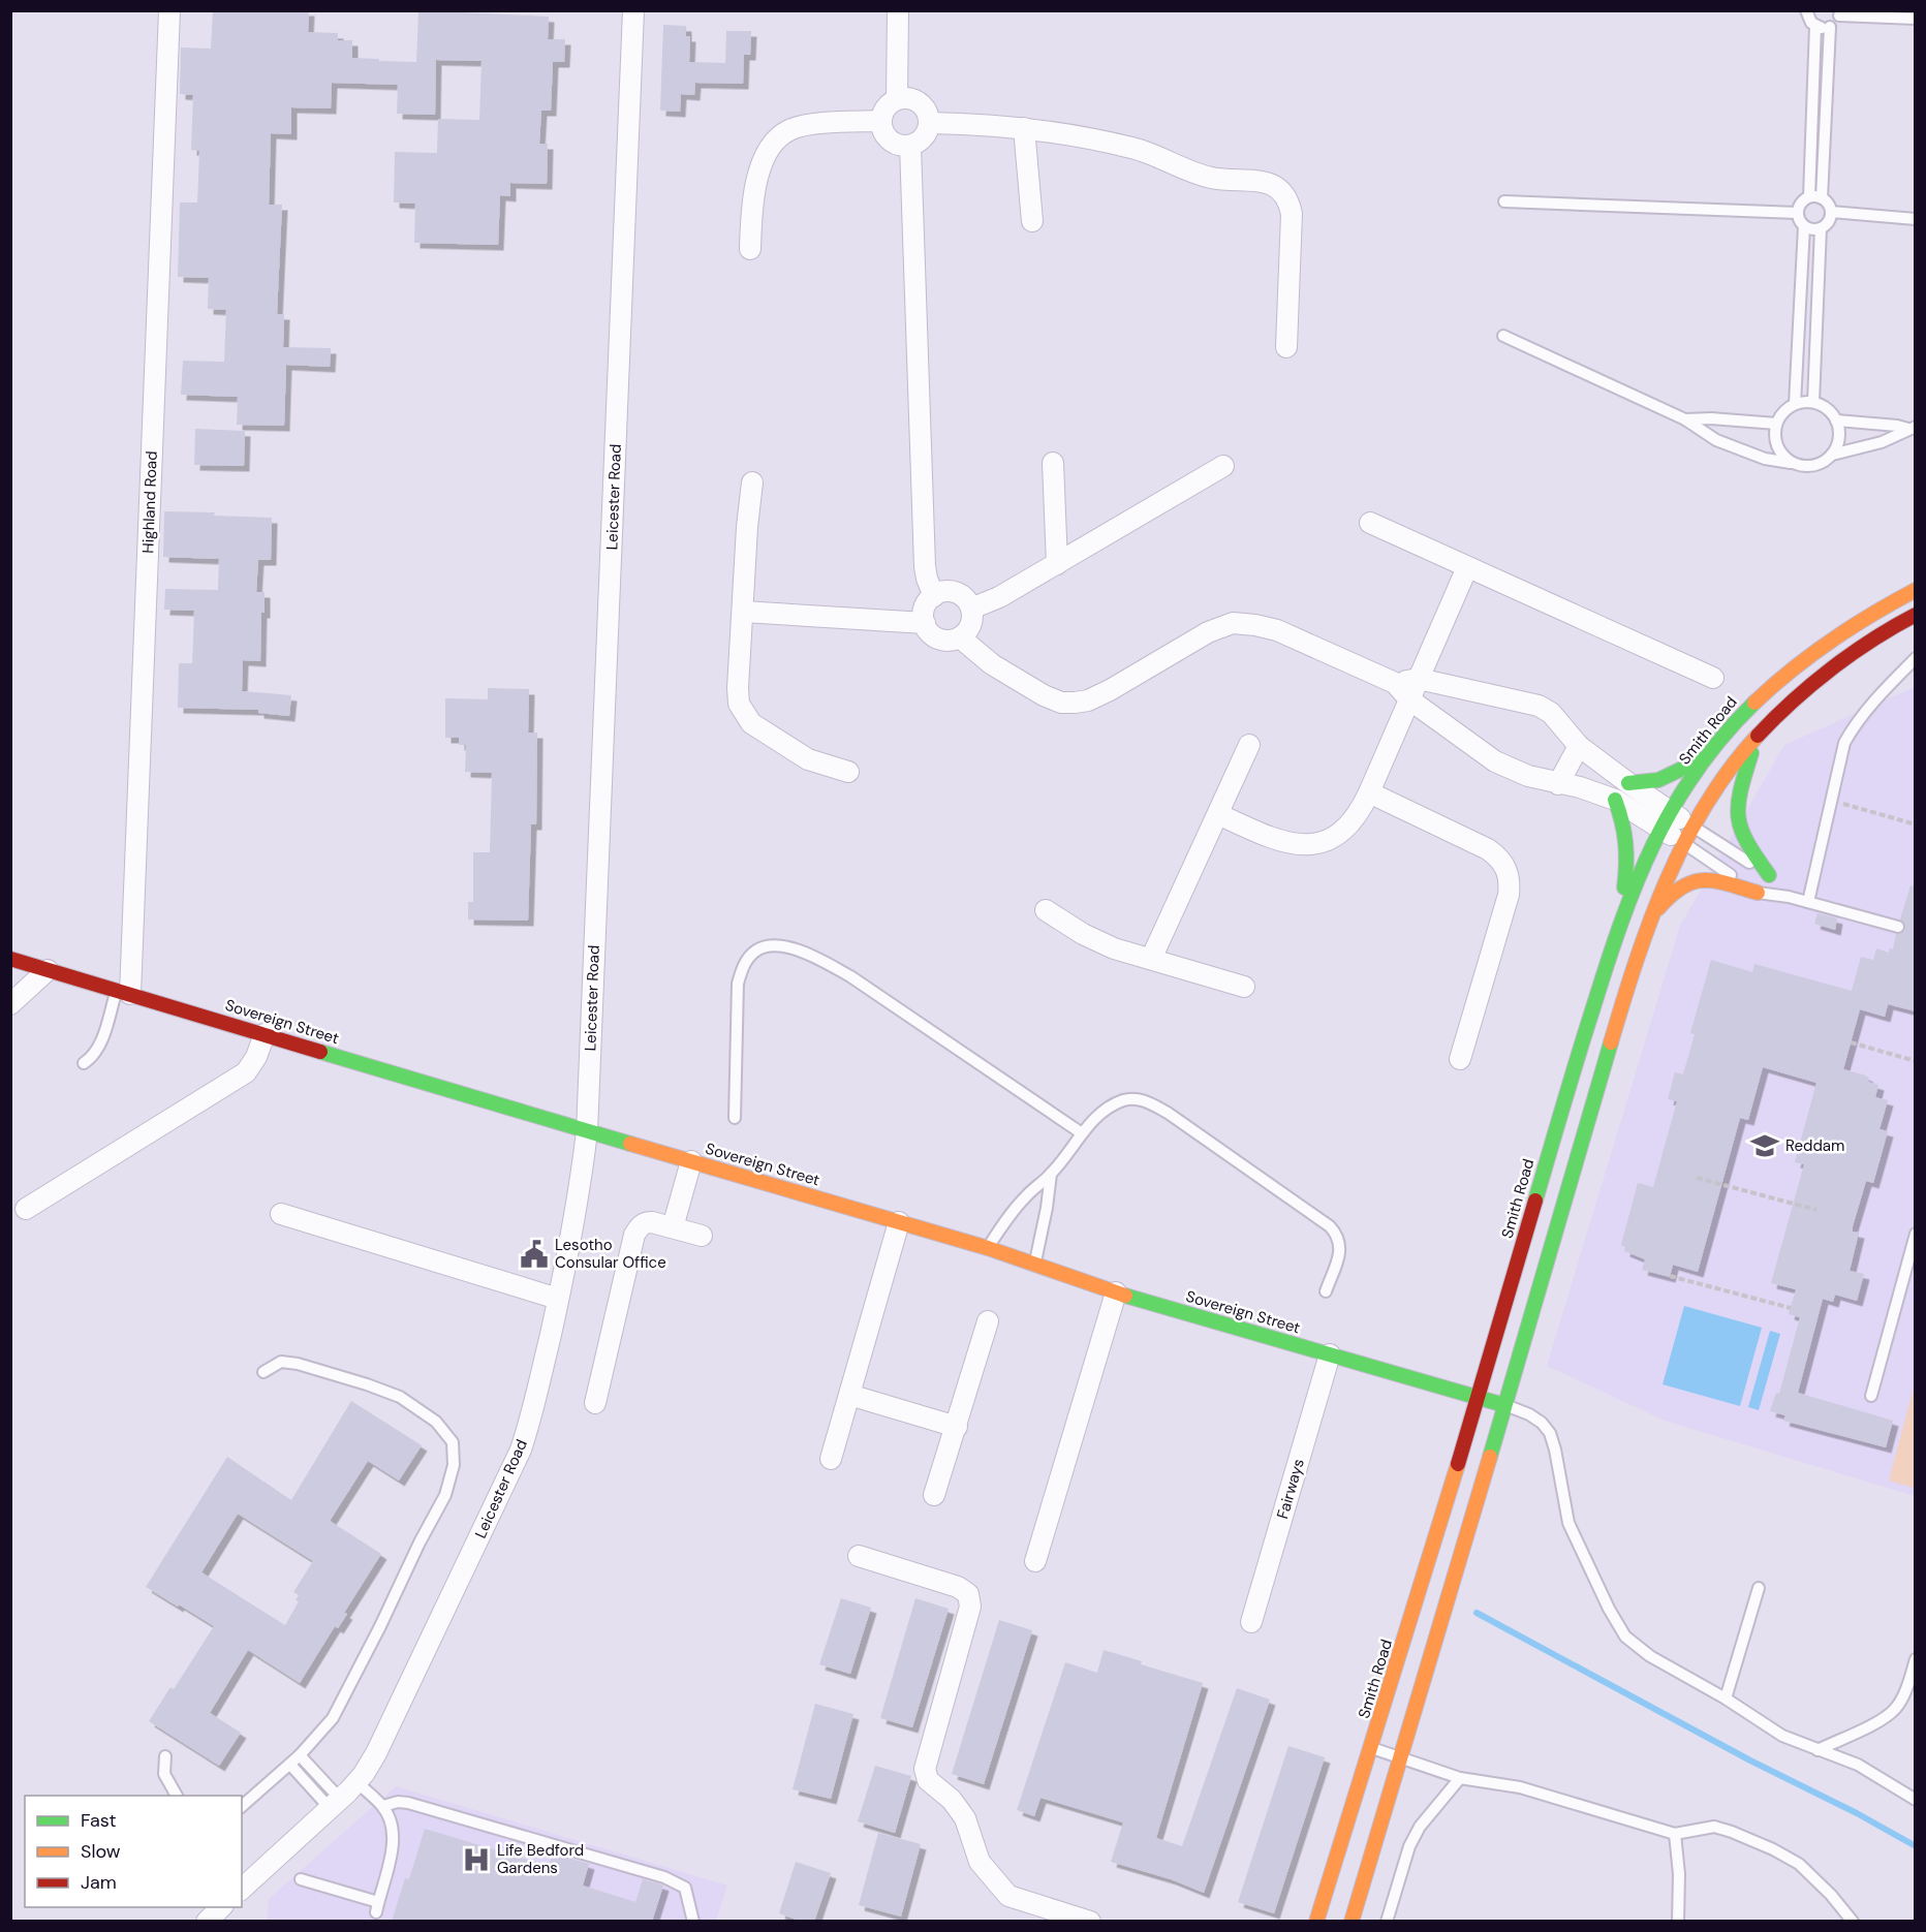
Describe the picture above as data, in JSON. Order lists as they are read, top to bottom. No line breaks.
{"streets":{"main road":["Smith Road","Sovereign Street"],"street":["Leicester Road","Highland Road","Fairways"]},"crossings":[["Leicester Road","Sovereign Street"],["Highland Road","Sovereign Street"],["Smith Road","Sovereign Street"],["Sovereign Street","Fairways"]],"places":{"school or university":["Reddam"],"public building":["Lesotho Consular Office"],"hospital":["Life Bedford Gardens"]},"legend":["Fast","Slow","Jam"]}
